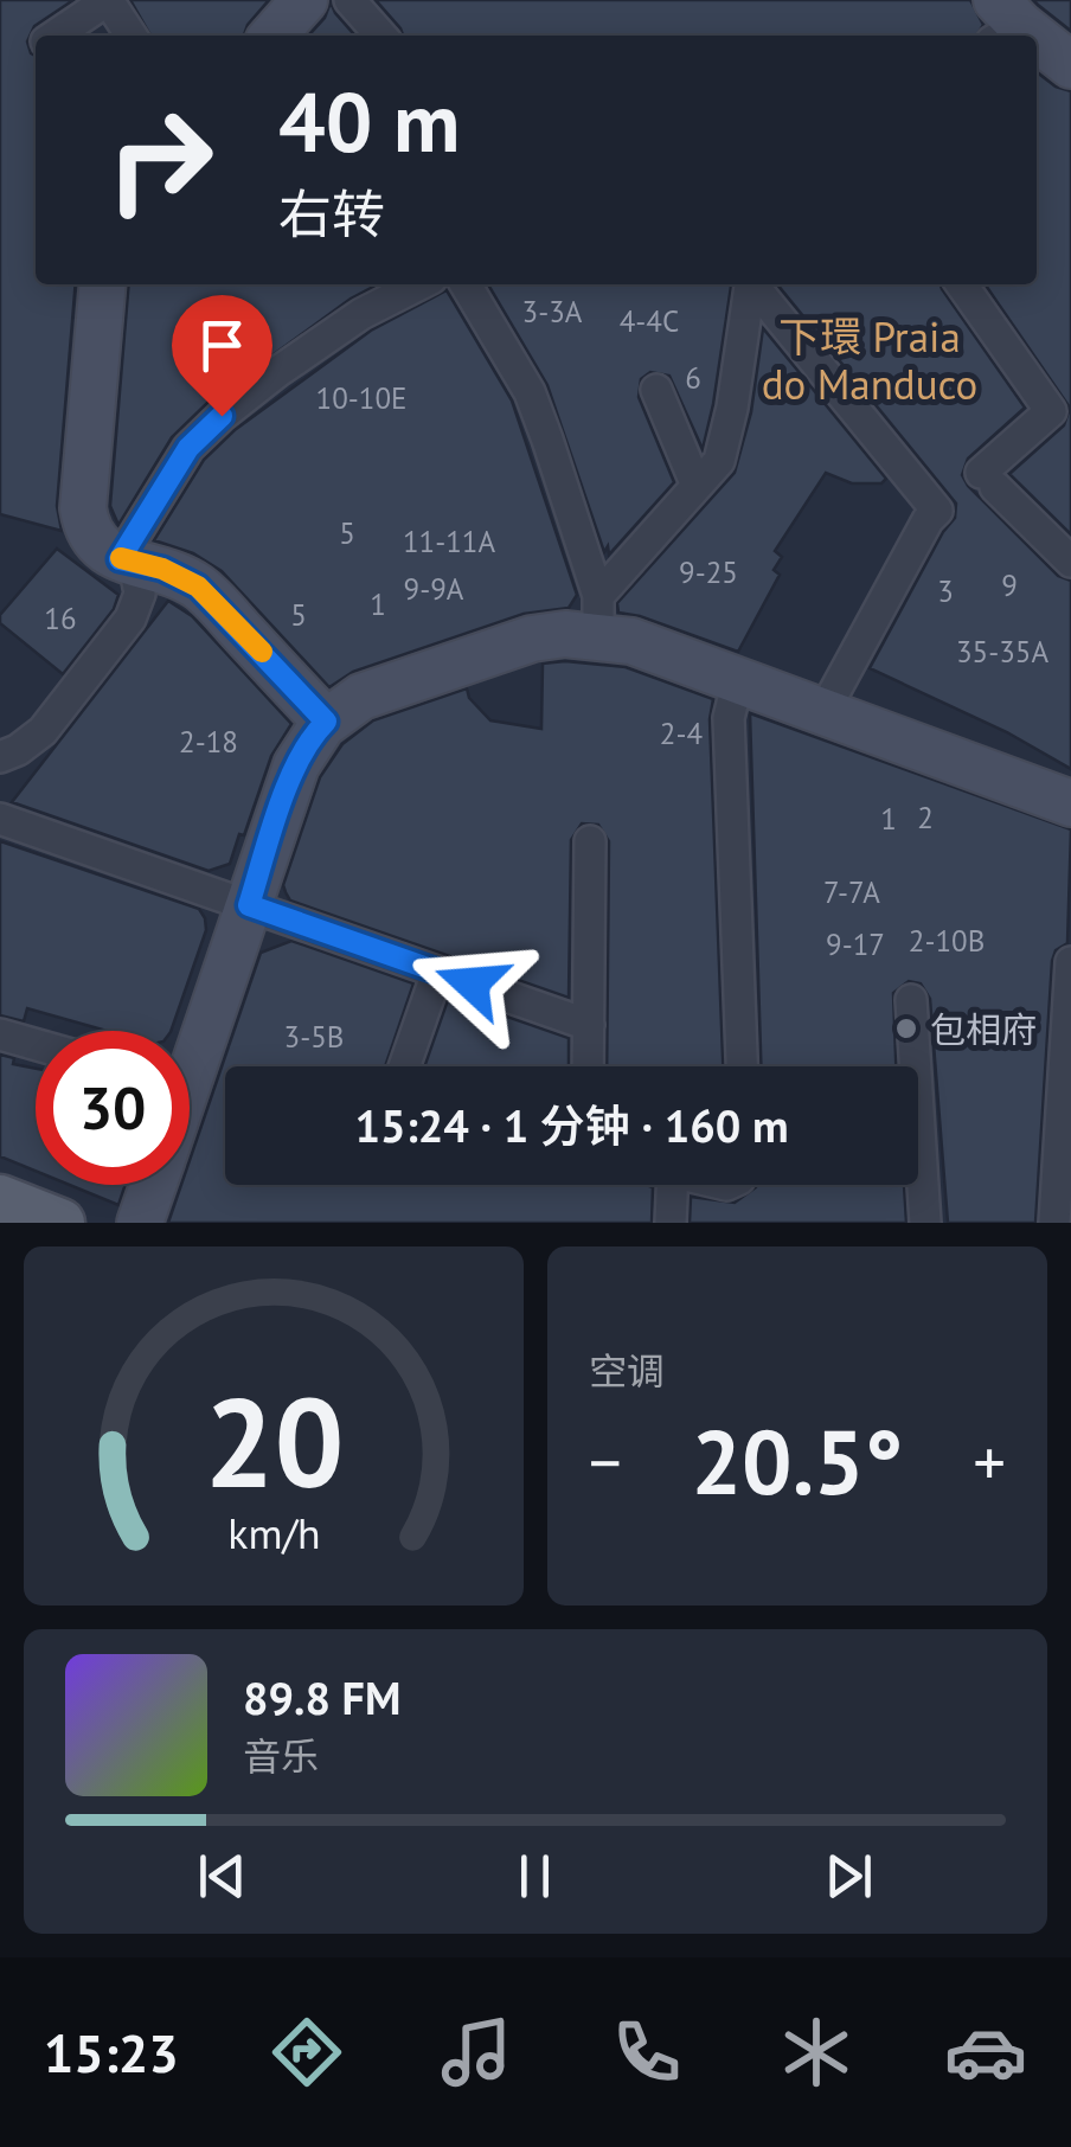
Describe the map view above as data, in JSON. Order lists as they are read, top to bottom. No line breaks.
{"districts":["下環 Praia do Manduco"],"places":["包相府"],"house_numbers":["3-3A","4-4C","6","10-10E","5","11-11A","9-25","9","9-9A","3","1","5","16","35-35A","2-4","2-18","2","1","7-7A","2-10B","9-17","3-5B"],"page":{"turn":["40 m","右转"],"limit":"30","trip":"15:24 · 1 分钟 · 160 m","tile":"空调","heat":["−","20.5°","+"],"song":["89.8 FM","音乐"],"tabs":"15:23","gauge":["20","km/h"]}}
